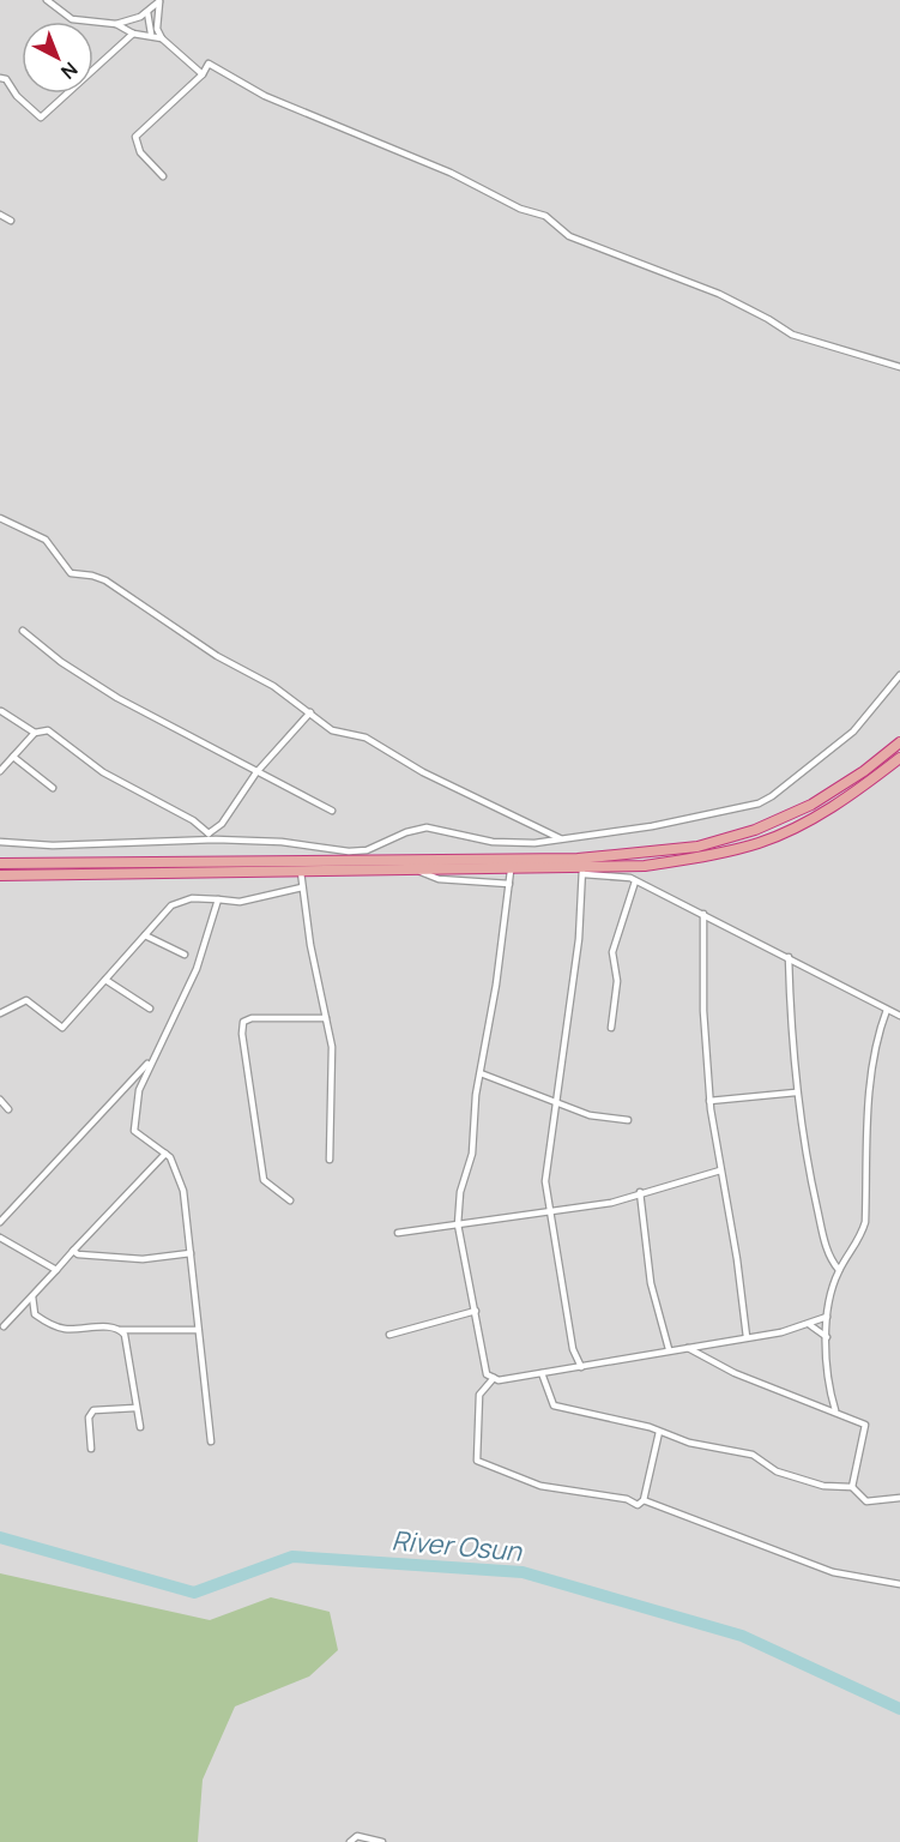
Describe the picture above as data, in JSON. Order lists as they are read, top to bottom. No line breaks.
{"water":["River Osun"],"north":"bottom right"}
